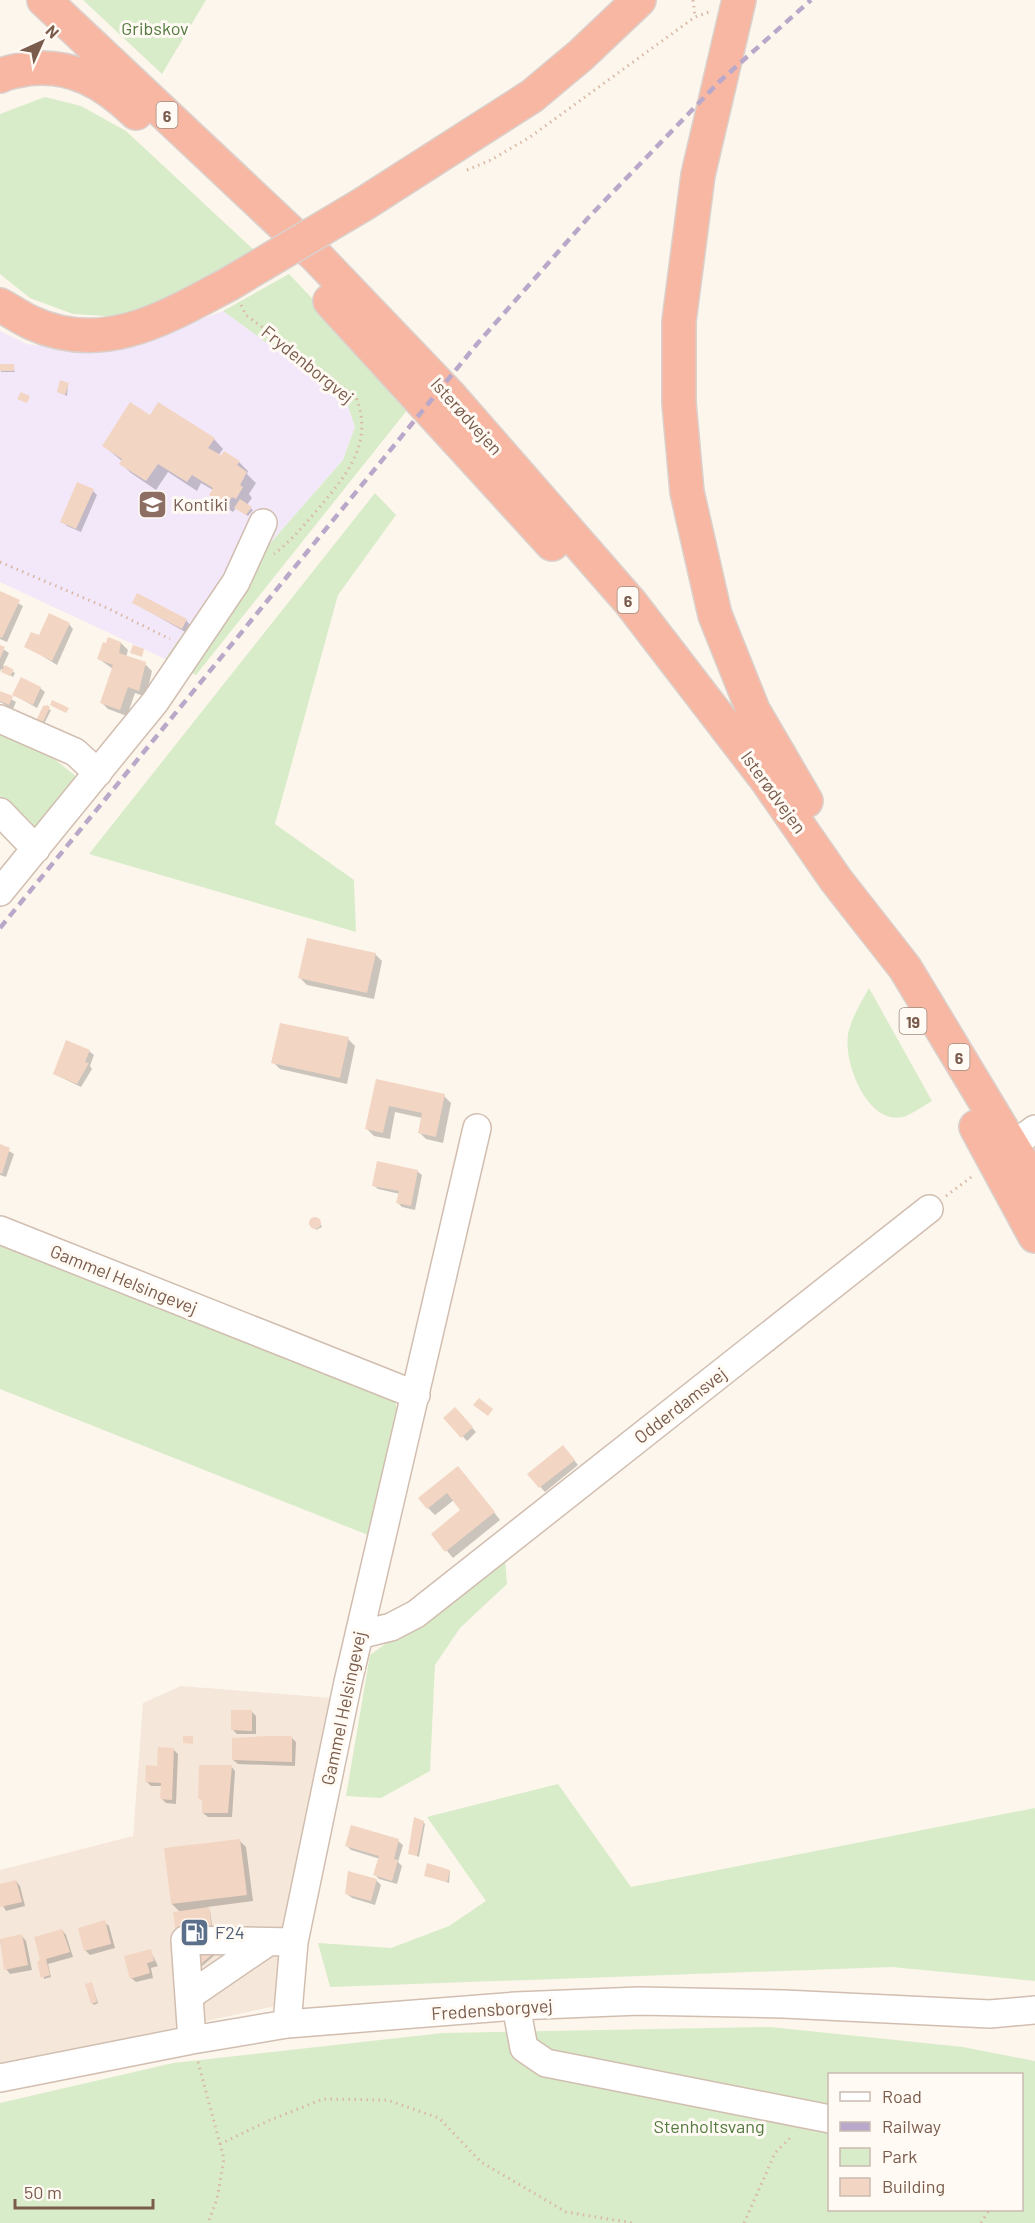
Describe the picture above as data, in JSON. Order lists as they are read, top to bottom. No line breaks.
{"streets":{"highway":["6","Isterødvejen","19"],"street":["Gammel Helsingevej","Odderdamsvej","Fredensborgvej"],"path":["Frydenborgvej"]},"crossings":[["Gammel Helsingevej","Odderdamsvej"],["Gammel Helsingevej","Fredensborgvej"]],"parks":["Gribskov","Stenholtsvang"],"places":{"school or university":["Kontiki"],"fuel station":["F24"]},"legend":["Road","Railway","Park","Building"],"scale_bar":"50 m","north":"top right"}
